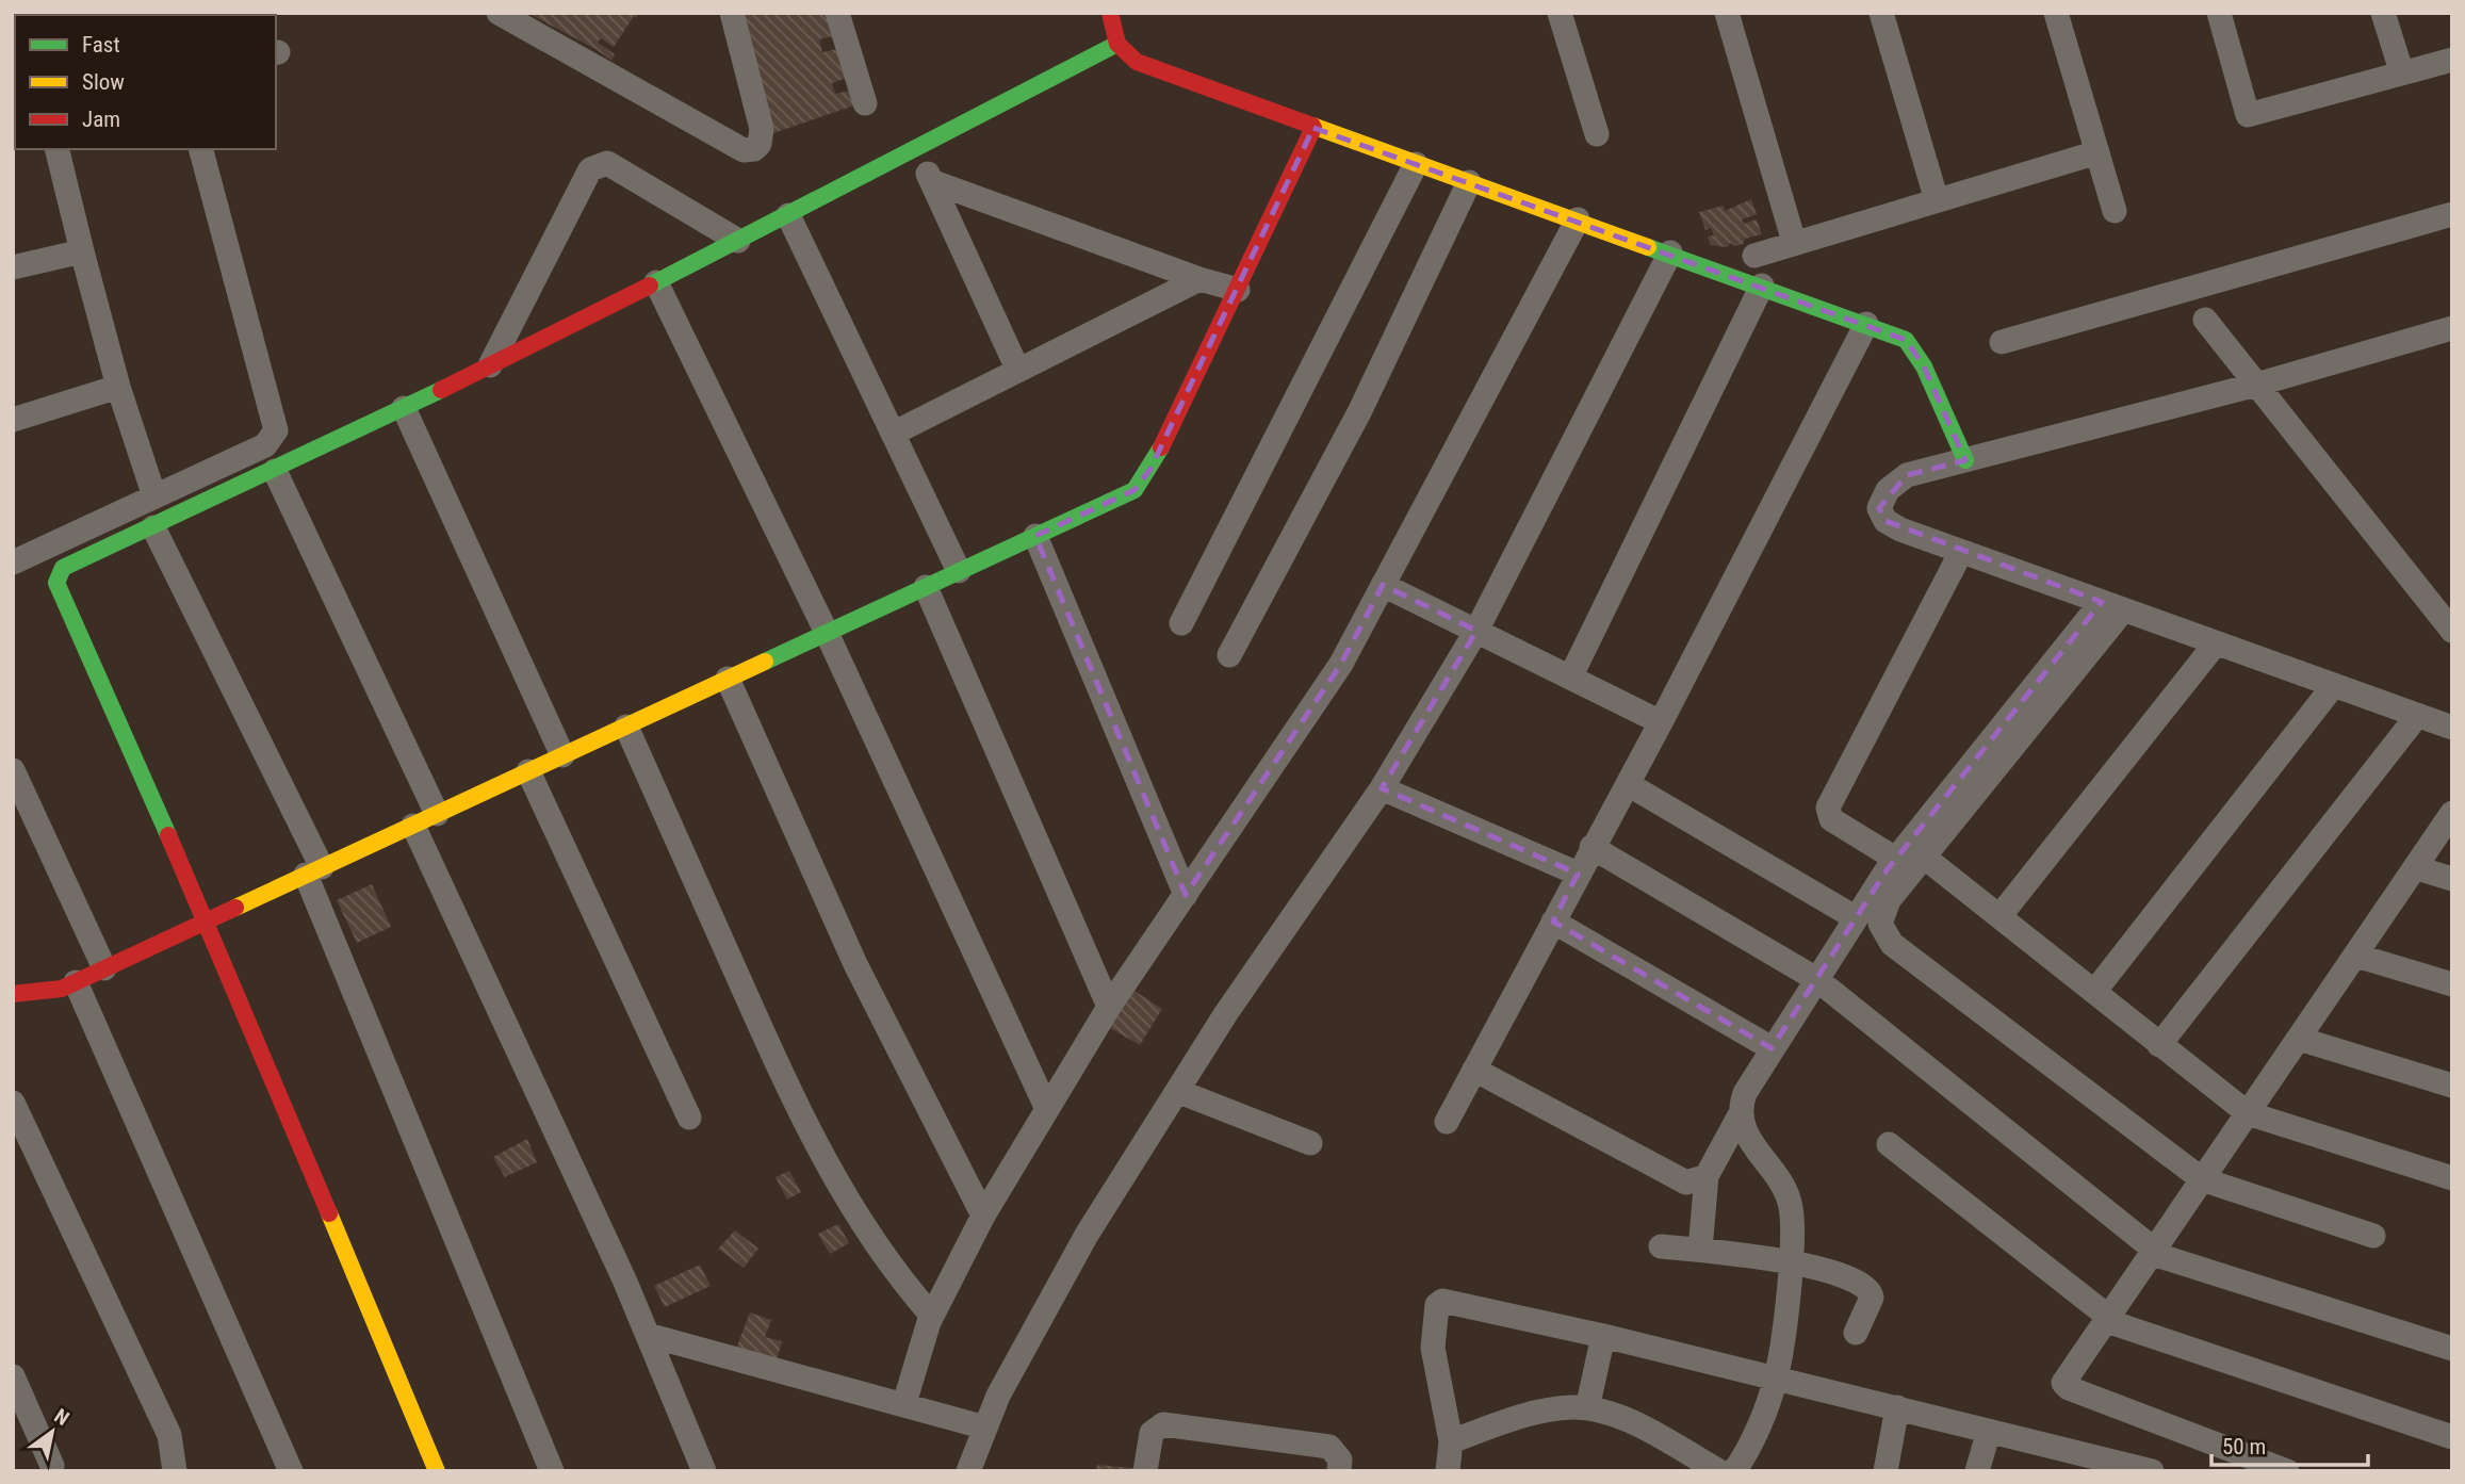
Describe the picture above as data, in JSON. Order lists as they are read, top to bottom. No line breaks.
{"legend":["Fast","Slow","Jam"],"scale_bar":"50 m","north":"top right"}
